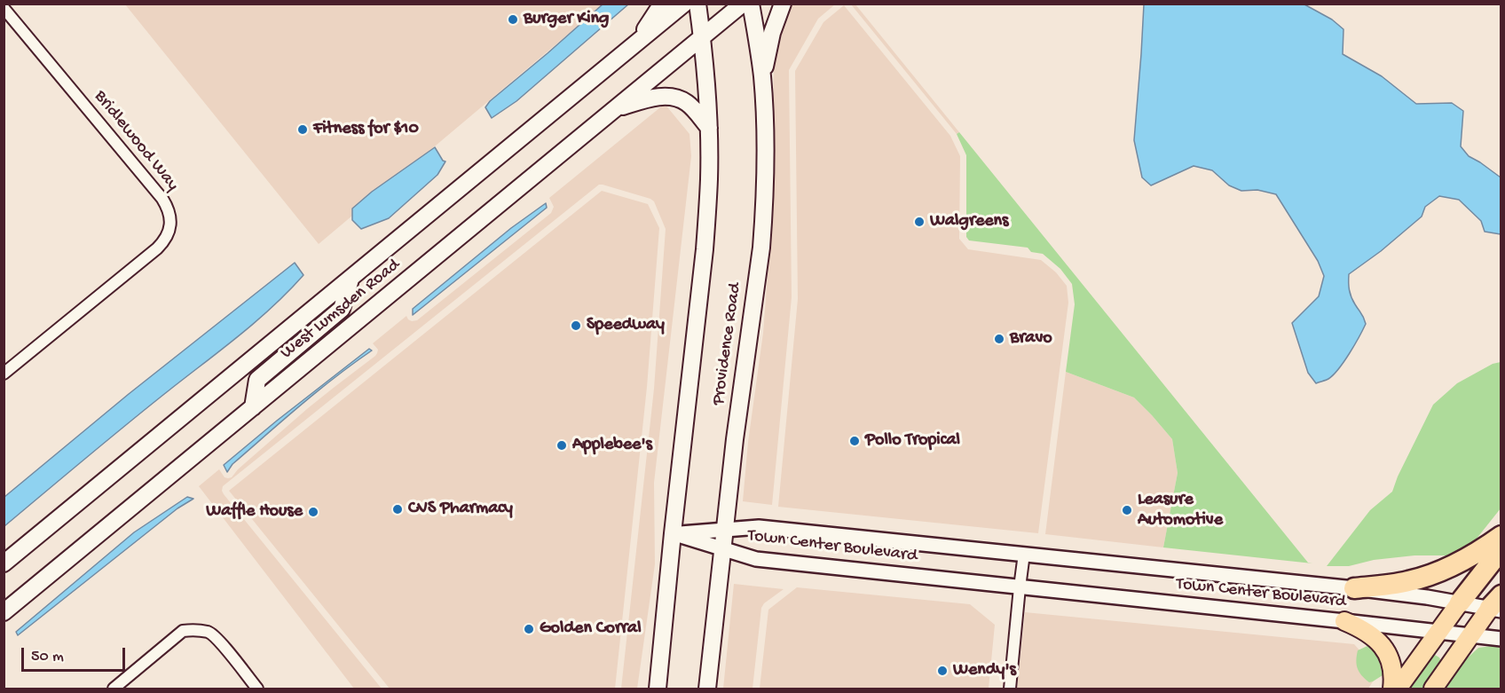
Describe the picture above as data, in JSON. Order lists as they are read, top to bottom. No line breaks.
{"streets":{"main road":["West Lumsden Road","Providence Road"],"street":["Bridlewood Way","Town Center Boulevard"]},"crossings":[["West Lumsden Road","Providence Road"],["Providence Road","Town Center Boulevard"]],"places":["Burger King","Fitness for $10","Walgreens","Speedway","Bravo","Pollo Tropical","Applebee's","CVS Pharmacy","Leasure Automotive","Waffle House","Golden Corral","Wendy's"],"scale_bar":"50 m"}
